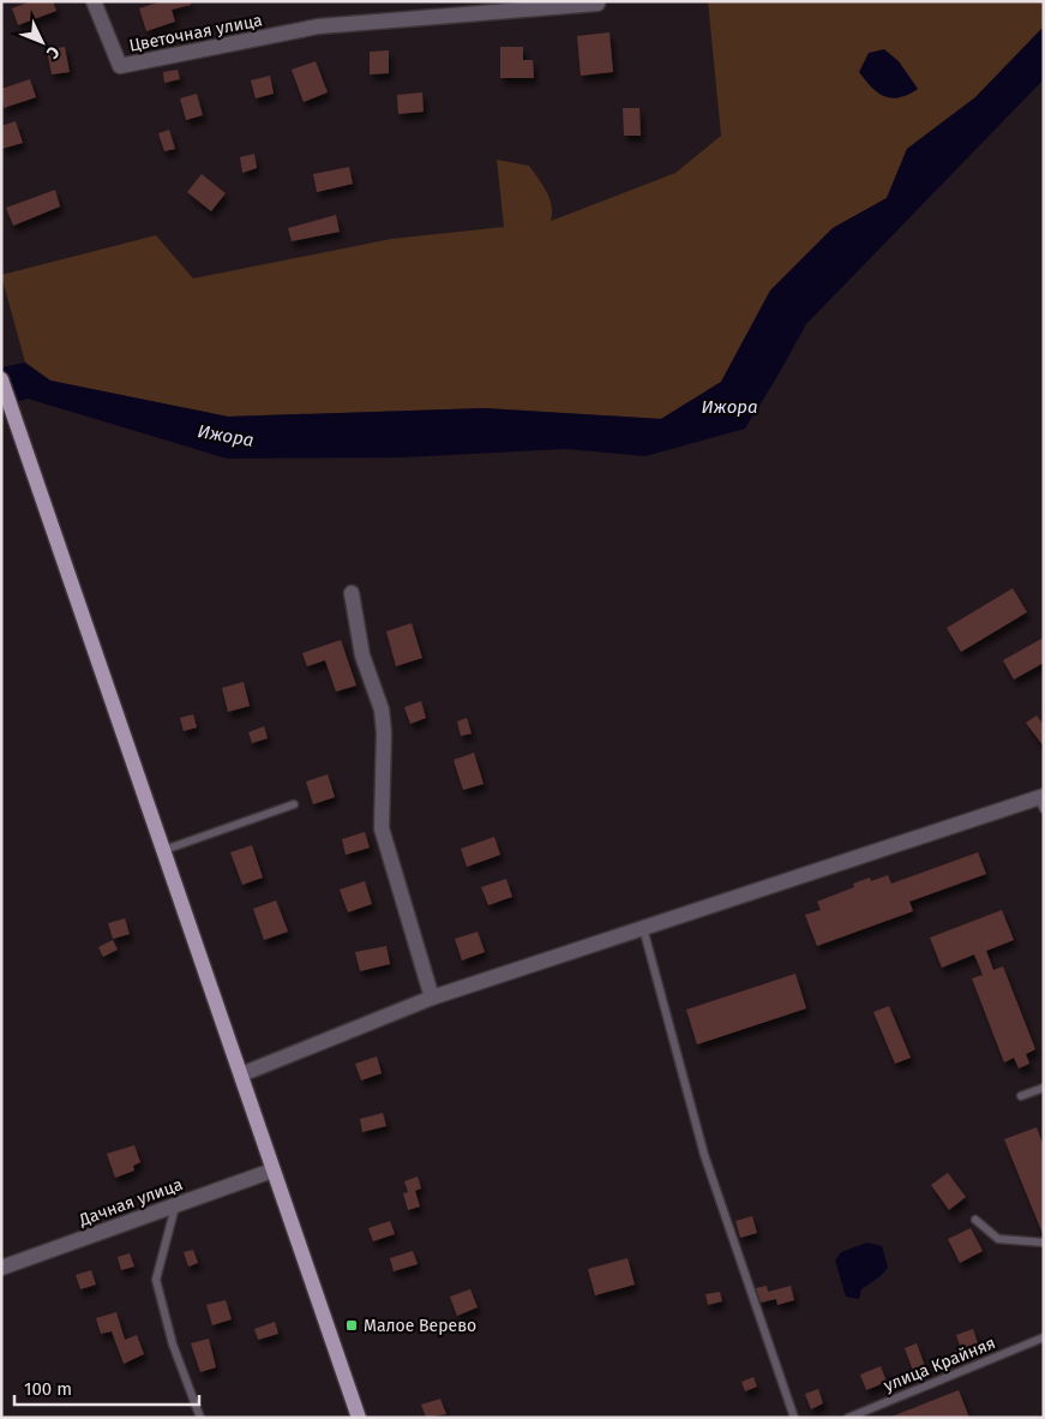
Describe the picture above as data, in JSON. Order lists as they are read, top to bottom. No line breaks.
{"streets":{"street":["Цветочная улица","Дачная улица"],"lane":["улица Крайняя"]},"water":["Ижора"],"places":{"transit":["Малое Верево"]},"scale_bar":"100 m","north":"bottom right"}
